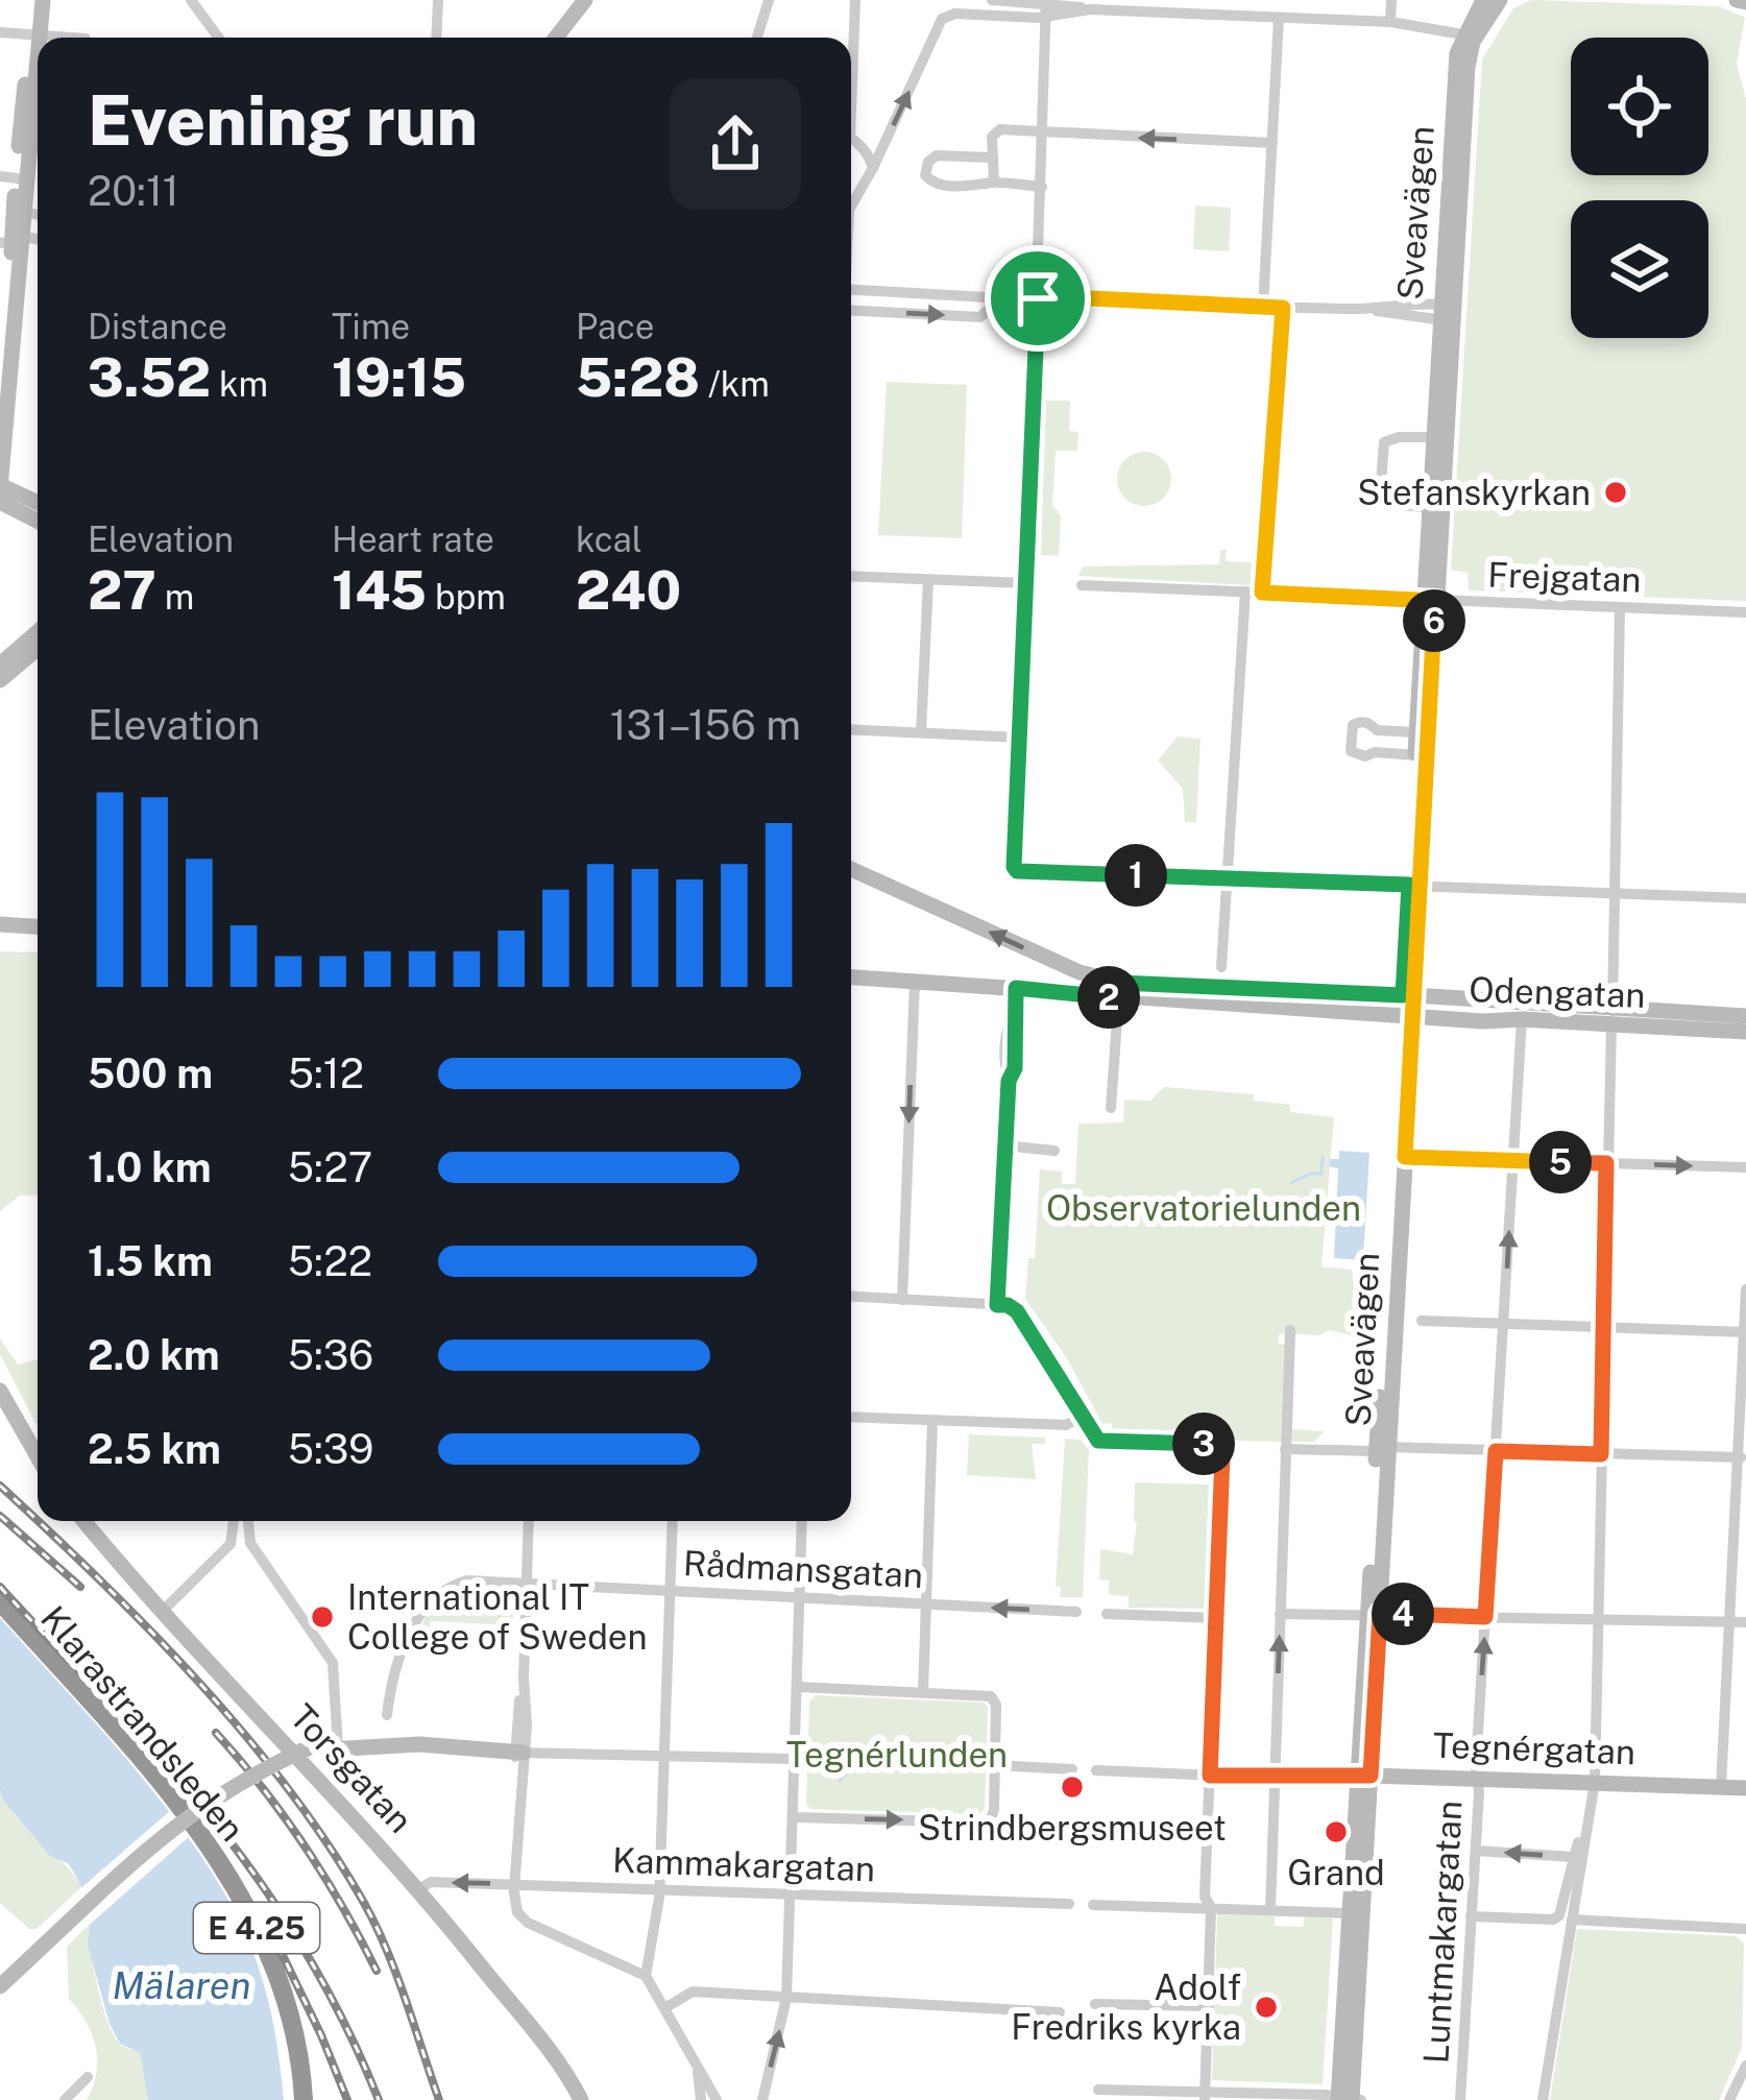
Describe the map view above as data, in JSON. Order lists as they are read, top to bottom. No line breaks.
{"streets":{"highway":["Klarastrandsleden","E 4.25"],"main road":["Sveavägen","Odengatan","Tegnérgatan","Torsgatan"],"street":["Frejgatan","Rådmansgatan","Kammakargatan","Luntmakargatan"]},"crossings":[["Sveavägen","Frejgatan"],["Sveavägen","Odengatan"],["Sveavägen","Tegnérgatan"],["Odengatan","Luntmakargatan"],["Tegnérgatan","Luntmakargatan"],["Torsgatan","Kammakargatan"]],"one_way":["Kammakargatan"],"water":["Mälaren"],"parks":["Observatorielunden","Tegnérlunden"],"places":["Stefanskyrkan","International IT College of Sweden","Strindbergsmuseet","Grand","Adolf Fredriks kyrka"],"page":{"heading":["Evening run","20:11"],"stats":[["Distance","3.52 km"],["Time","19:15"],["Pace","5:28 /km"],["Elevation","27 m"],["Heart rate","145 bpm"],["kcal","240"]],"pins":["6","1","2","5","3","4"],"chart":["Elevation","131–156 m"],"list":[{"name":"500 m","note":"5:12"},{"name":"1.0 km","note":"5:27"},{"name":"1.5 km","note":"5:22"},{"name":"2.0 km","note":"5:36"},{"name":"2.5 km","note":"5:39"}]}}
